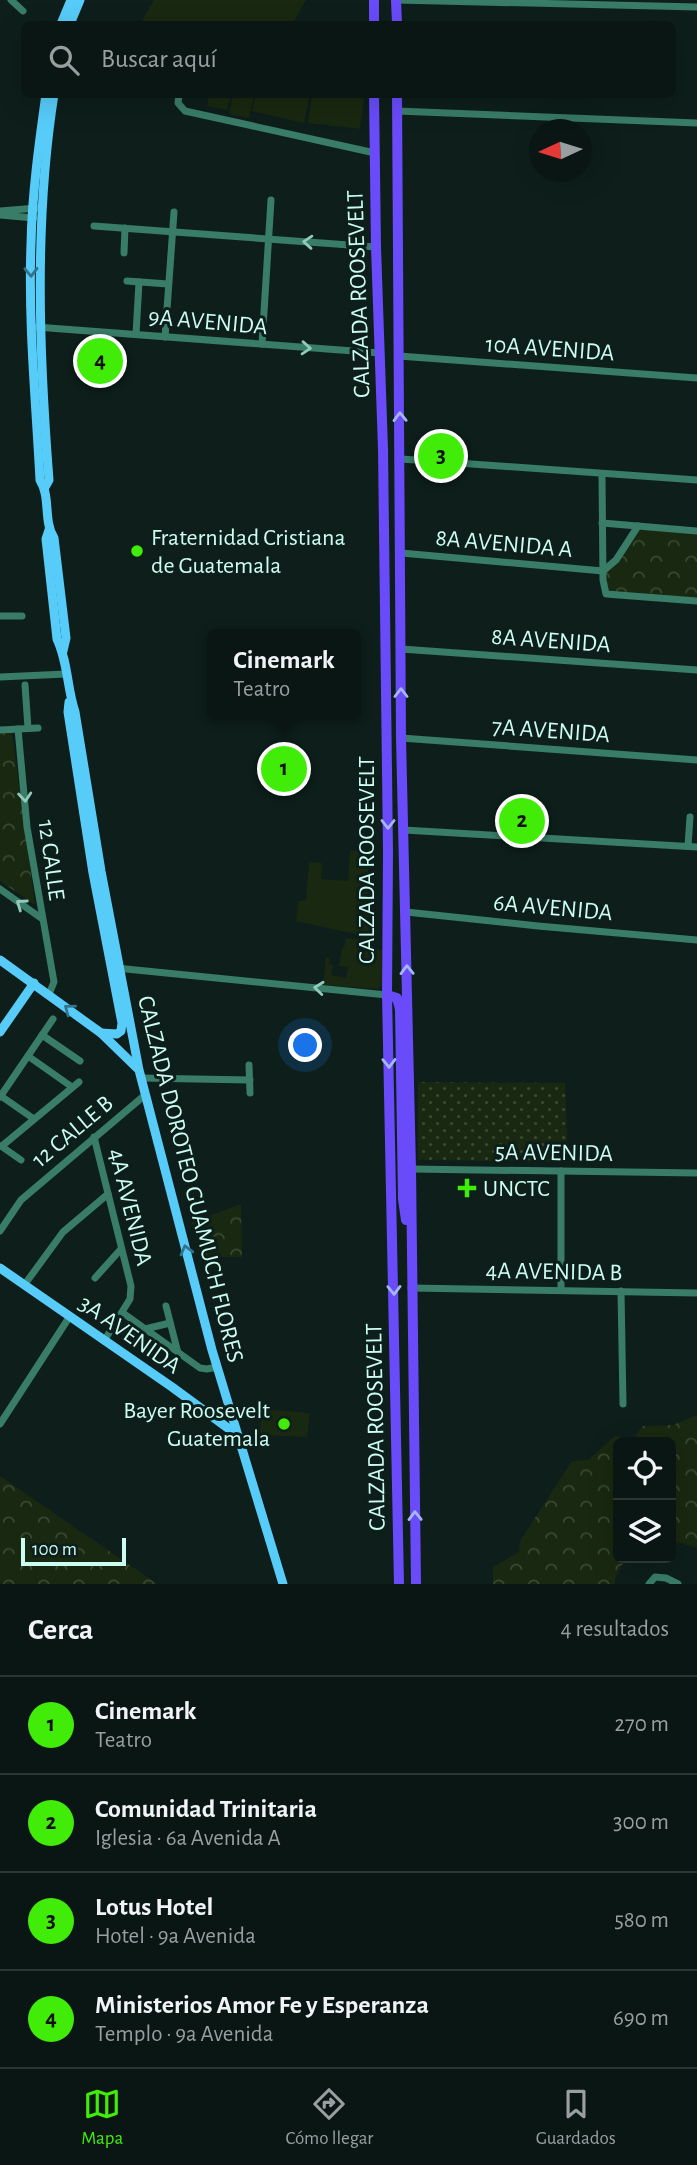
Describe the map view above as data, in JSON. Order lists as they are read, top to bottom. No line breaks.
{"streets":{"highway":["CALZADA ROOSEVELT"],"main road":["CALZADA DOROTEO GUAMUCH FLORES","3A AVENIDA"],"street":["9A AVENIDA","10A AVENIDA","8A AVENIDA A","8A AVENIDA","7A AVENIDA","12 CALLE","6A AVENIDA","12 CALLE B","5A AVENIDA","4A AVENIDA","4A AVENIDA B"]},"crossings":[["CALZADA ROOSEVELT","9A AVENIDA"],["CALZADA ROOSEVELT","10A AVENIDA"],["CALZADA ROOSEVELT","8A AVENIDA A"],["CALZADA ROOSEVELT","8A AVENIDA"],["CALZADA ROOSEVELT","7A AVENIDA"],["CALZADA ROOSEVELT","6A AVENIDA"],["CALZADA ROOSEVELT","5A AVENIDA"],["CALZADA ROOSEVELT","4A AVENIDA B"],["9A AVENIDA","CALZADA DOROTEO GUAMUCH FLORES"],["12 CALLE B","CALZADA DOROTEO GUAMUCH FLORES"],["12 CALLE B","4A AVENIDA"],["CALZADA DOROTEO GUAMUCH FLORES","3A AVENIDA"]],"one_way":["12 CALLE"],"places":{"other":["Fraternidad Cristiana de Guatemala","Bayer Roosevelt Guatemala"],"health":["UNCTC"]},"scale_bar":"100 m","north":"left","page":{"search":"Buscar aquí","pins":["4","3","1","2"],"popup":["Cinemark","Teatro"],"scale":"100 m","heading":["Cerca","4 resultados"],"list":[{"mark":"1","name":"Cinemark","note":"Teatro","value":"270 m"},{"mark":"2","name":"Comunidad Trinitaria","note":"Iglesia · 6a Avenida A","value":"300 m"},{"mark":"3","name":"Lotus Hotel","note":"Hotel · 9a Avenida","value":"580 m"},{"mark":"4","name":"Ministerios Amor Fe y Esperanza","note":"Templo · 9a Avenida","value":"690 m"}],"nav":["Mapa","Cómo llegar","Guardados"]}}
